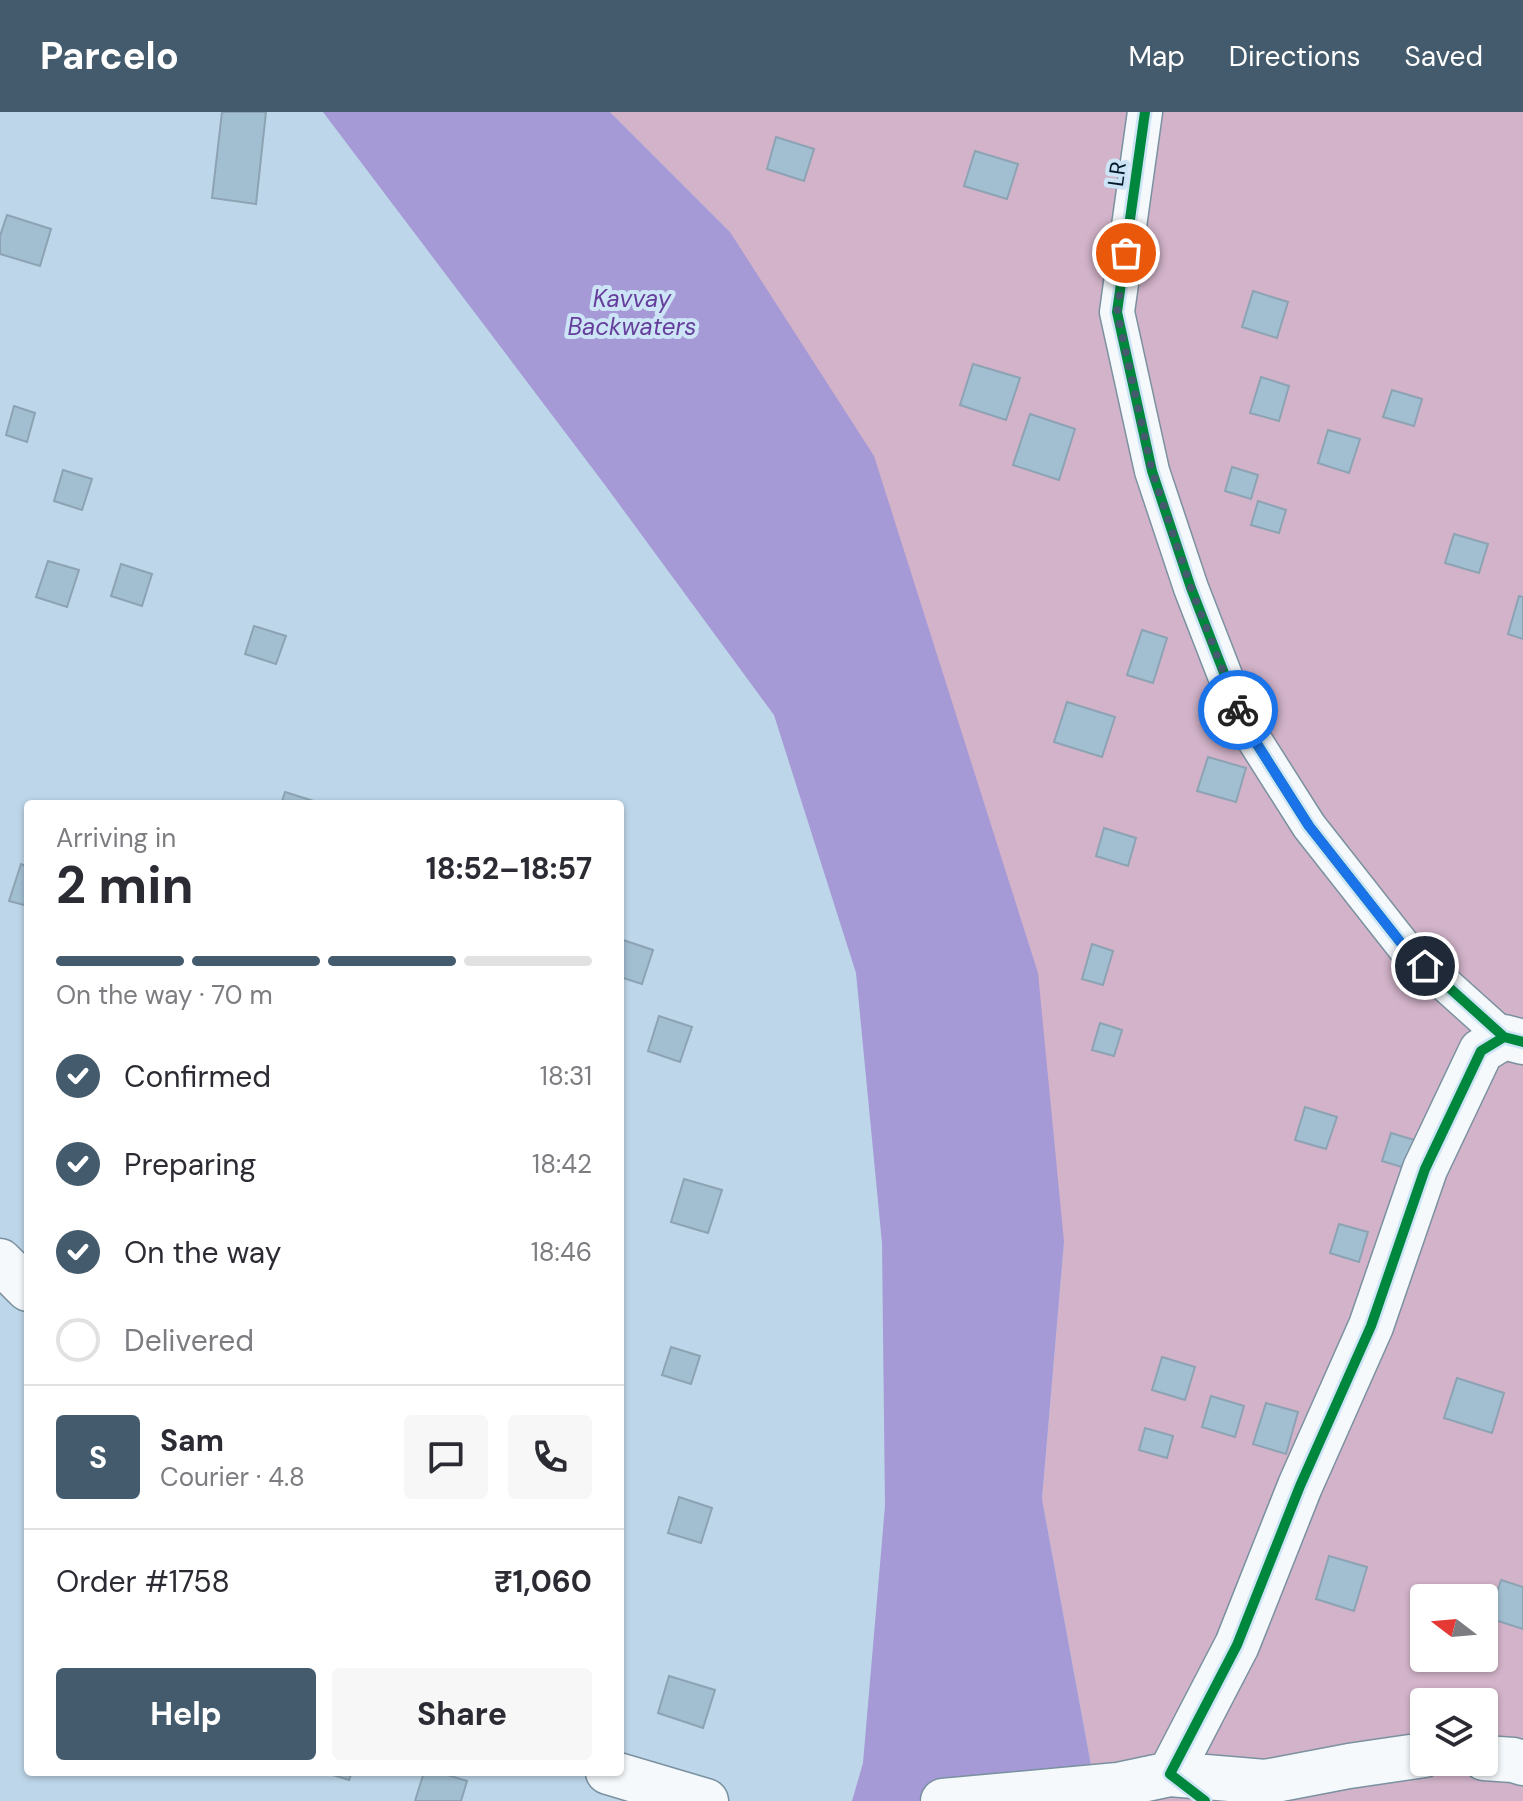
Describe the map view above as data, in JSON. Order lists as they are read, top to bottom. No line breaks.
{"streets":{"street":["LR"]},"water":["Kavvay Backwaters"],"north":"left","page":{"header":"Parcelo","nav":["Map","Directions","Saved"],"heading":["2 min","Arriving in","18:52–18:57"],"panel":["Sam","Courier · 4.8","Order #1758","₹1,060"],"bar":"On the way · 70 m","list":[["Confirmed","18:31"],["Preparing","18:42"],["On the way","18:46"],"Delivered"],"round":"S","buttons":["Help","Share"]}}
